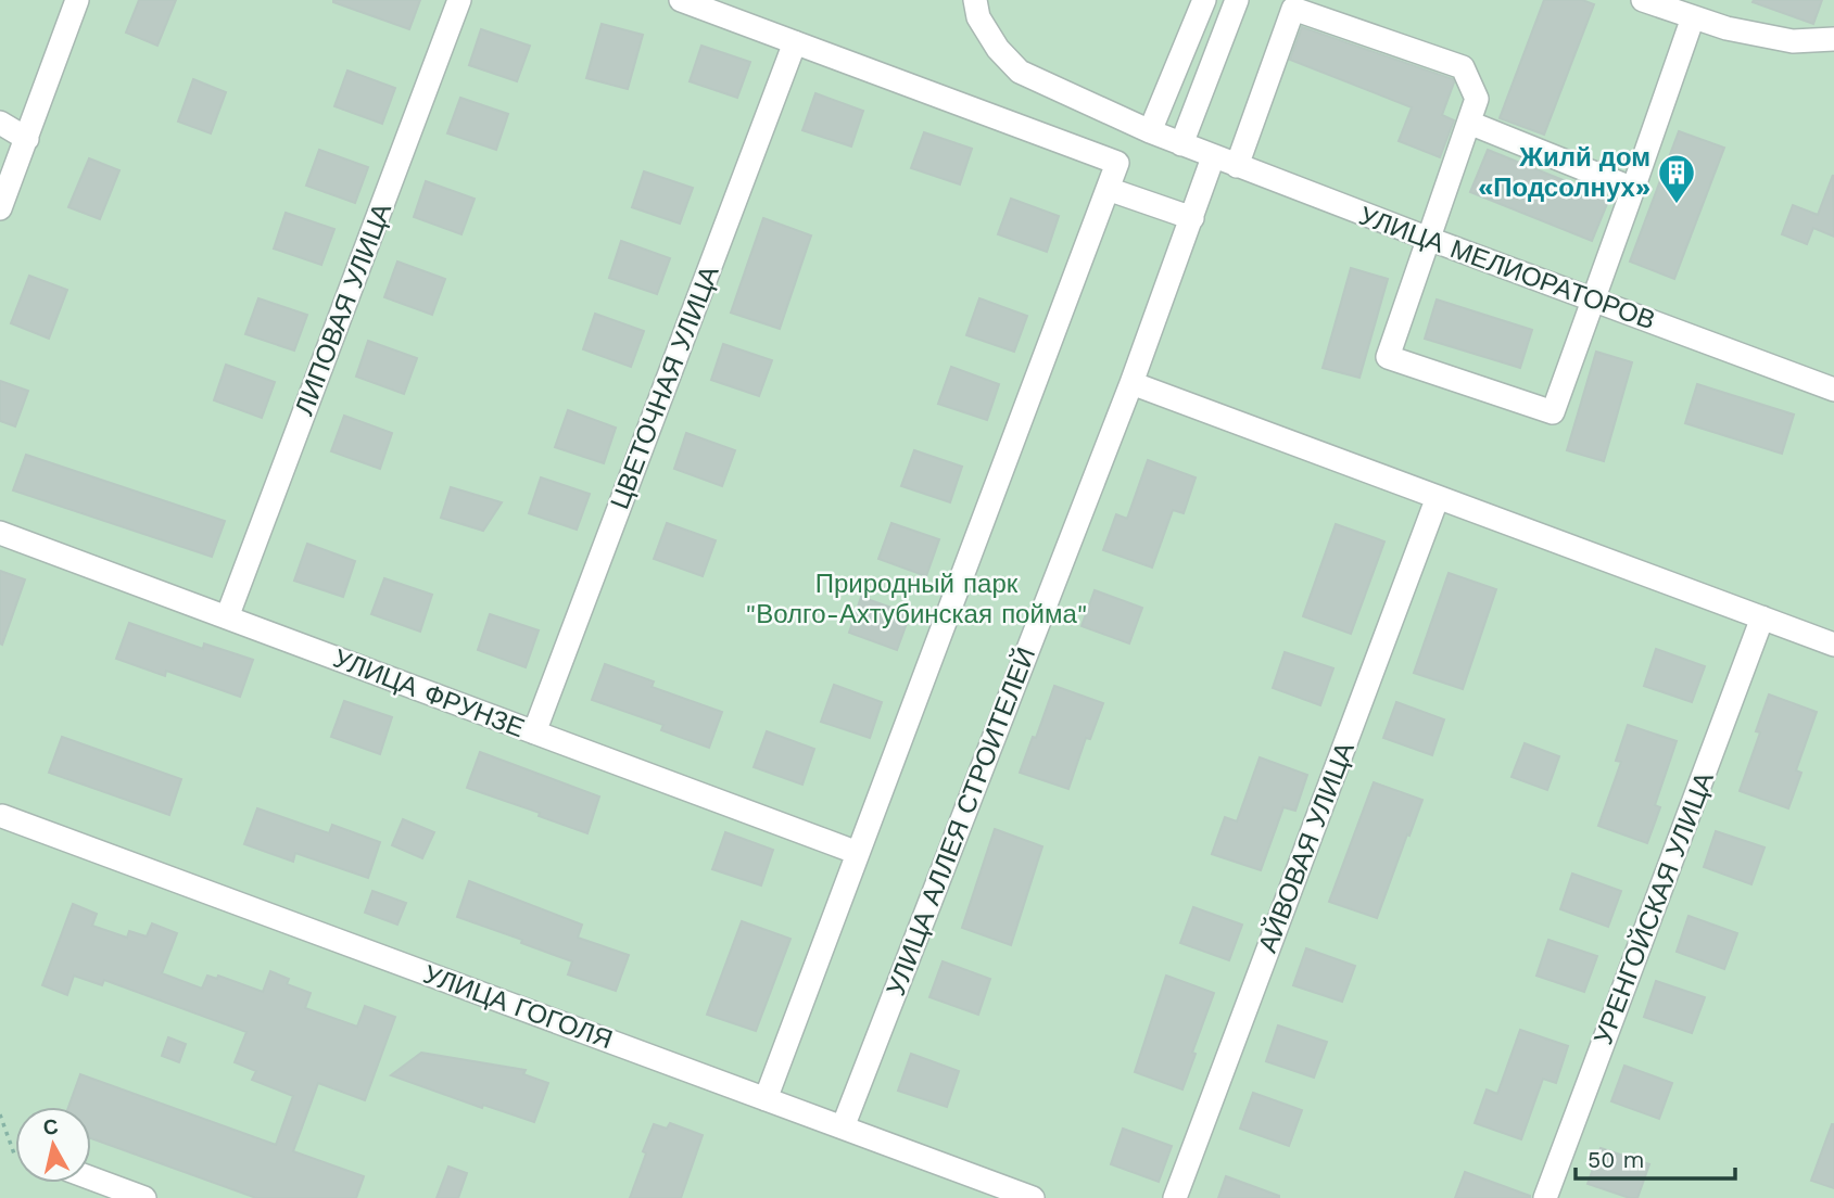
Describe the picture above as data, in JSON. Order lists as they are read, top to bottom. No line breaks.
{"streets":{"street":["УЛИЦА МЕЛИОРАТОРОВ","ЛИПОВАЯ УЛИЦА","ЦВЕТОЧНАЯ УЛИЦА","УЛИЦА ФРУНЗЕ","УЛИЦА АЛЛЕЯ СТРОИТЕЛЕЙ","АЙВОВАЯ УЛИЦА","УРЕНГОЙСКАЯ УЛИЦА","УЛИЦА ГОГОЛЯ"]},"crossings":[["УЛИЦА МЕЛИОРАТОРОВ","УЛИЦА АЛЛЕЯ СТРОИТЕЛЕЙ"],["ЛИПОВАЯ УЛИЦА","УЛИЦА ФРУНЗЕ"],["ЦВЕТОЧНАЯ УЛИЦА","УЛИЦА ФРУНЗЕ"],["УЛИЦА АЛЛЕЯ СТРОИТЕЛЕЙ","УЛИЦА ГОГОЛЯ"]],"parks":["Природный парк \"Волго-Ахтубинская пойма\""],"places":{"building":["Жилй дом «Подсолнух»"]},"scale_bar":"50 m","north":"top"}
